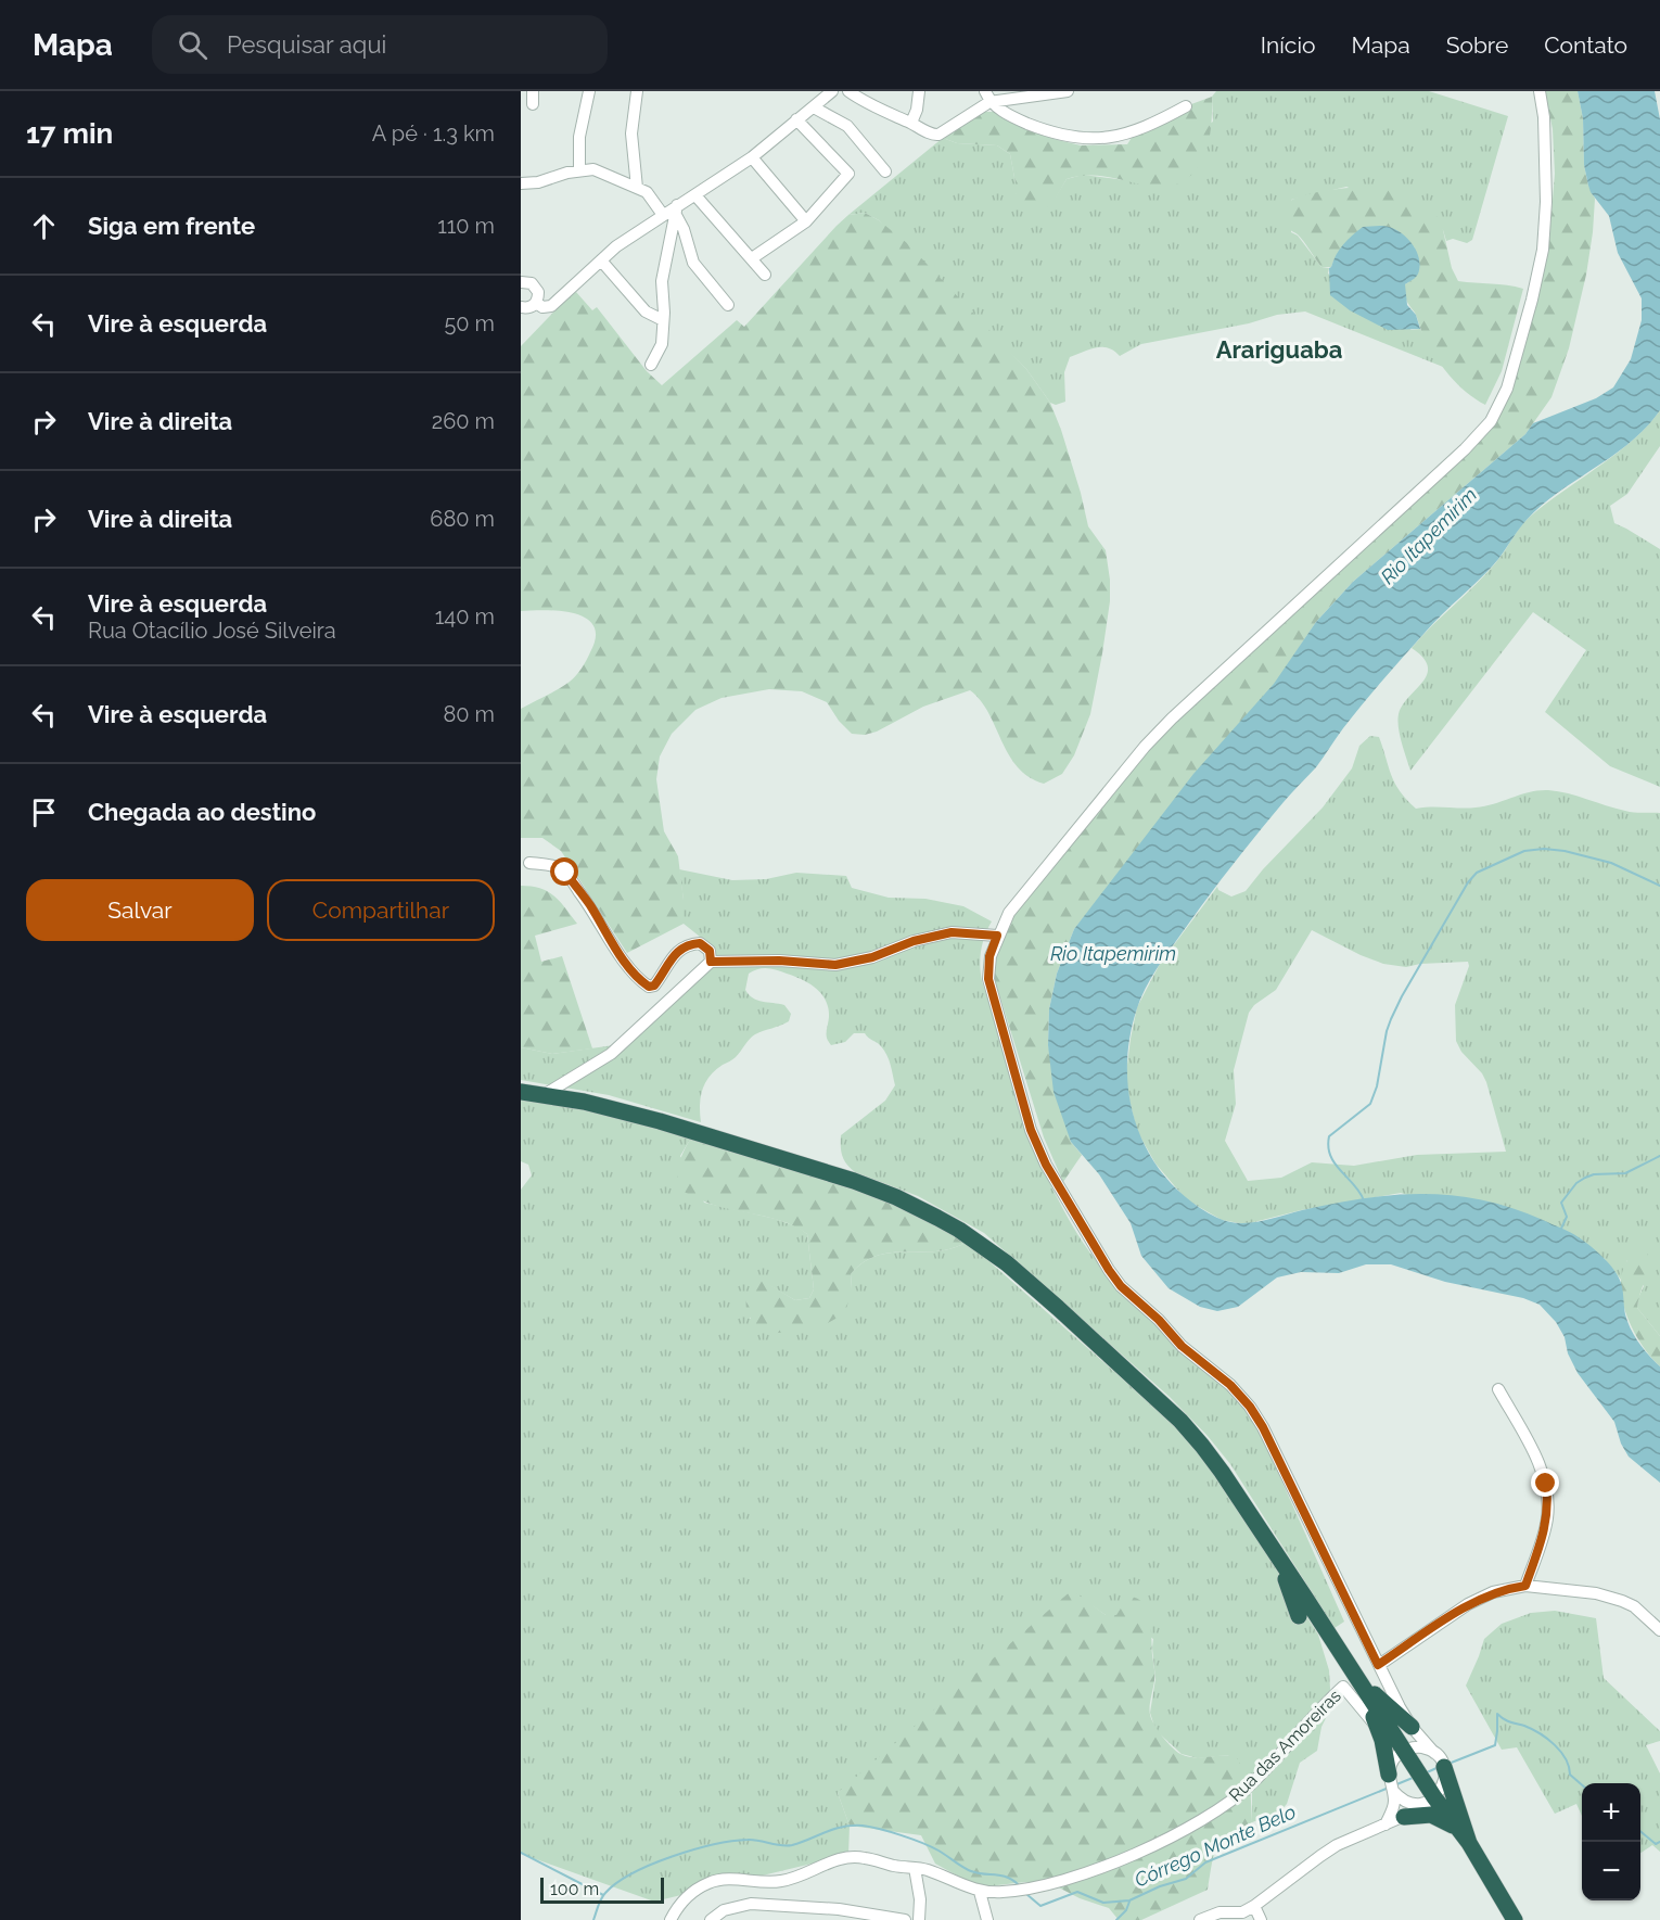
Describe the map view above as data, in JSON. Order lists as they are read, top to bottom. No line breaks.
{"streets":{"street":["Rua das Amoreiras"]},"districts":["Arariguaba"],"water":["Rio Itapemirim","Córrego Monte Belo"],"scale_bar":"100 m","page":{"header":"Mapa","search":"Pesquisar aqui","nav":["Início","Mapa","Sobre","Contato"],"heading":["17 min","A pé · 1.3 km"],"list":[["Siga em frente","110 m"],["Vire à esquerda","50 m"],["Vire à direita","260 m"],["Vire à direita","680 m"],["Vire à esquerda","Rua Otacílio José Silveira","140 m"],["Vire à esquerda","80 m"],"Chegada ao destino"],"buttons":["Salvar","Compartilhar"],"map_buttons":["+","−"],"scale":"100 m"}}
